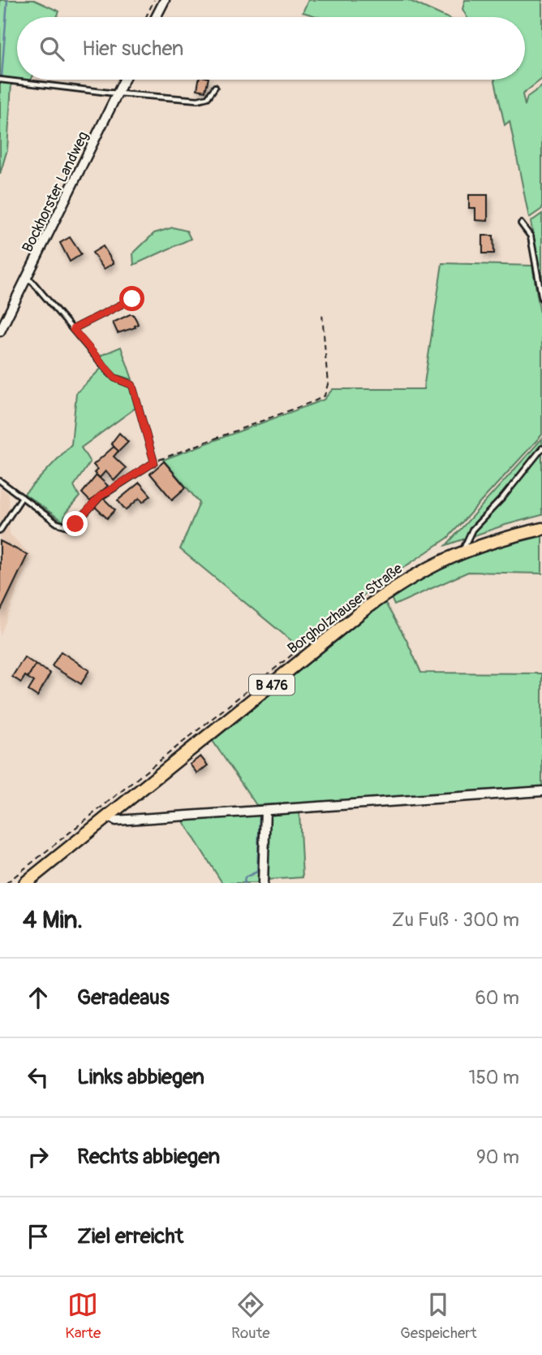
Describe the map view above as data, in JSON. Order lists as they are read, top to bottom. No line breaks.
{"streets":{"main road":["Borgholzhauser Straße","B 476"],"street":["Bockhorster Landweg"]},"page":{"search":"Hier suchen","heading":["4 Min.","Zu Fuß · 300 m"],"list":[["Geradeaus","60 m"],["Links abbiegen","150 m"],["Rechts abbiegen","90 m"],"Ziel erreicht"],"nav":["Karte","Route","Gespeichert"]}}
